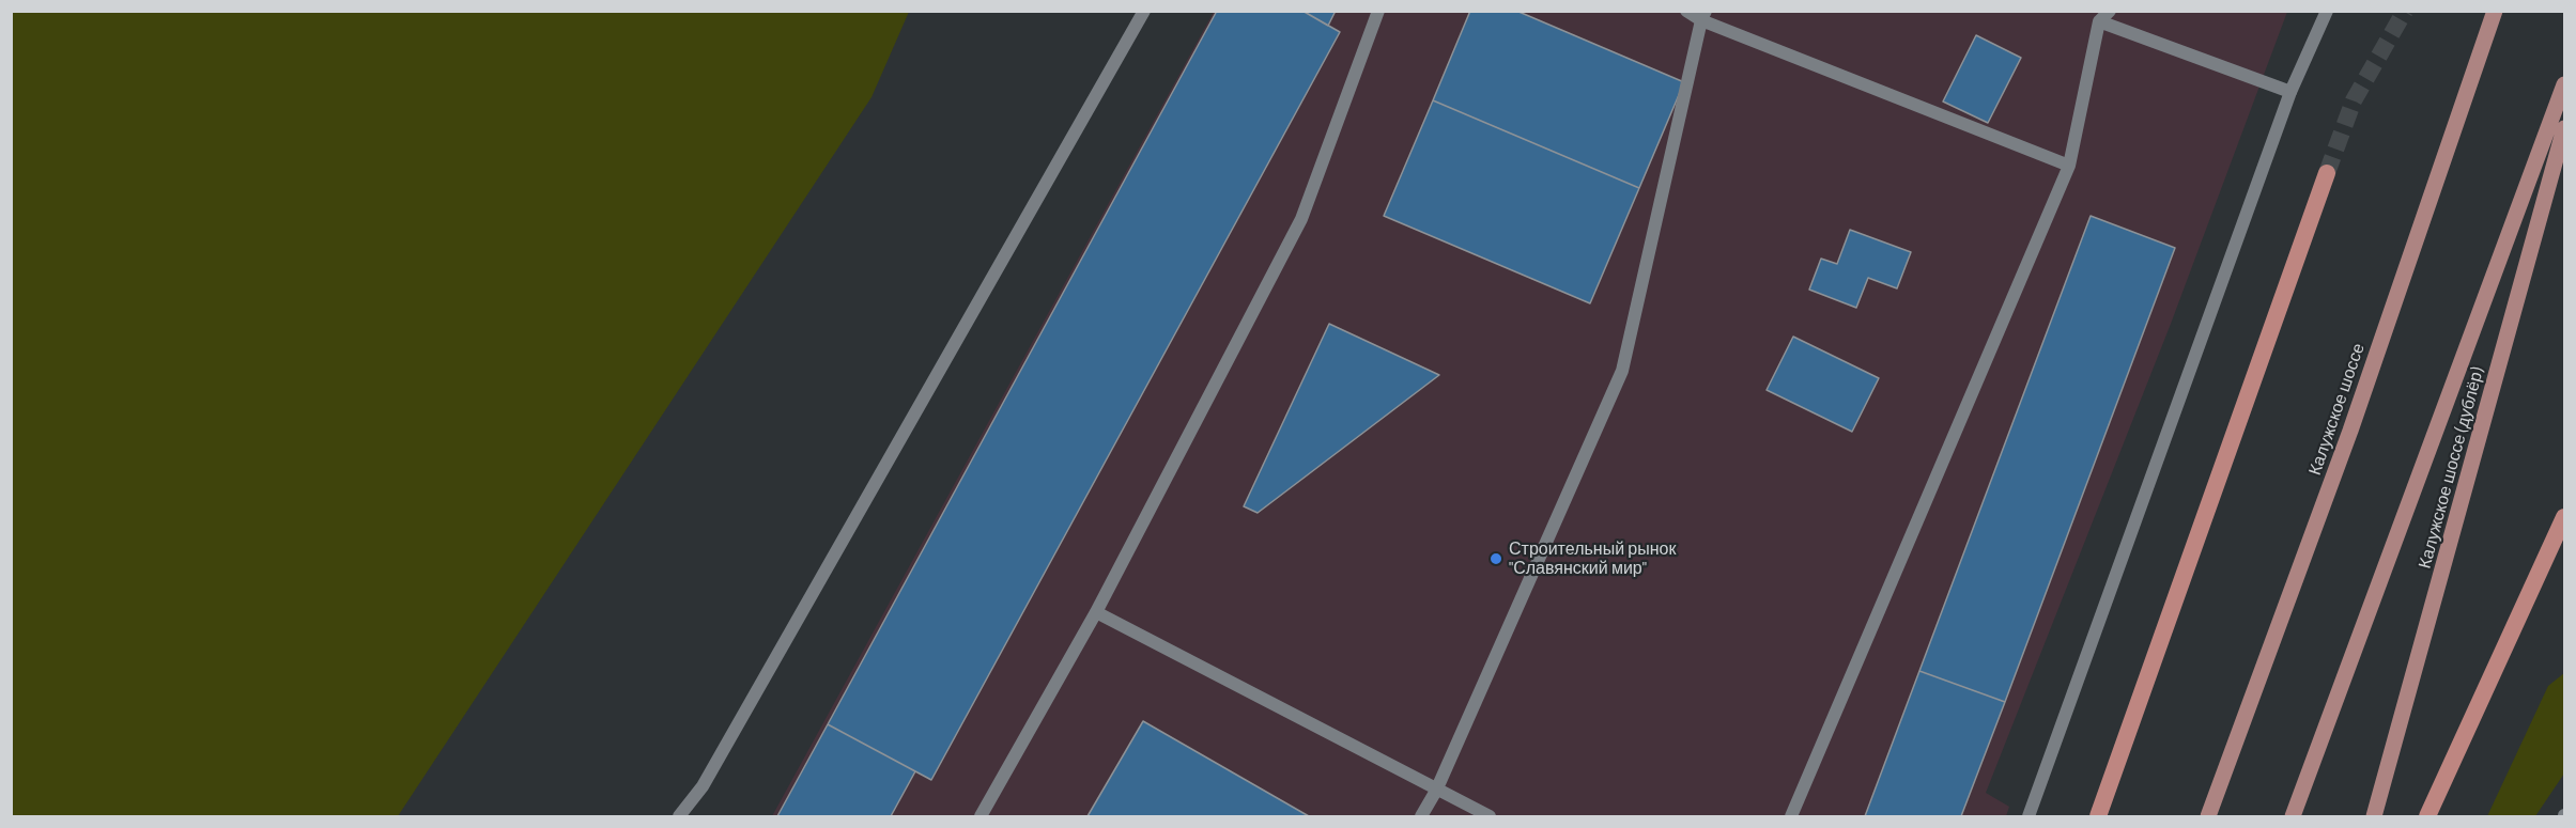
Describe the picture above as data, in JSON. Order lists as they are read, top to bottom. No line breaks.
{"streets":{"main road":["Калужское шоссе","Калужское шоссе (дублёр)"]},"places":["Строительный рынок \"Славянский мир\""]}
